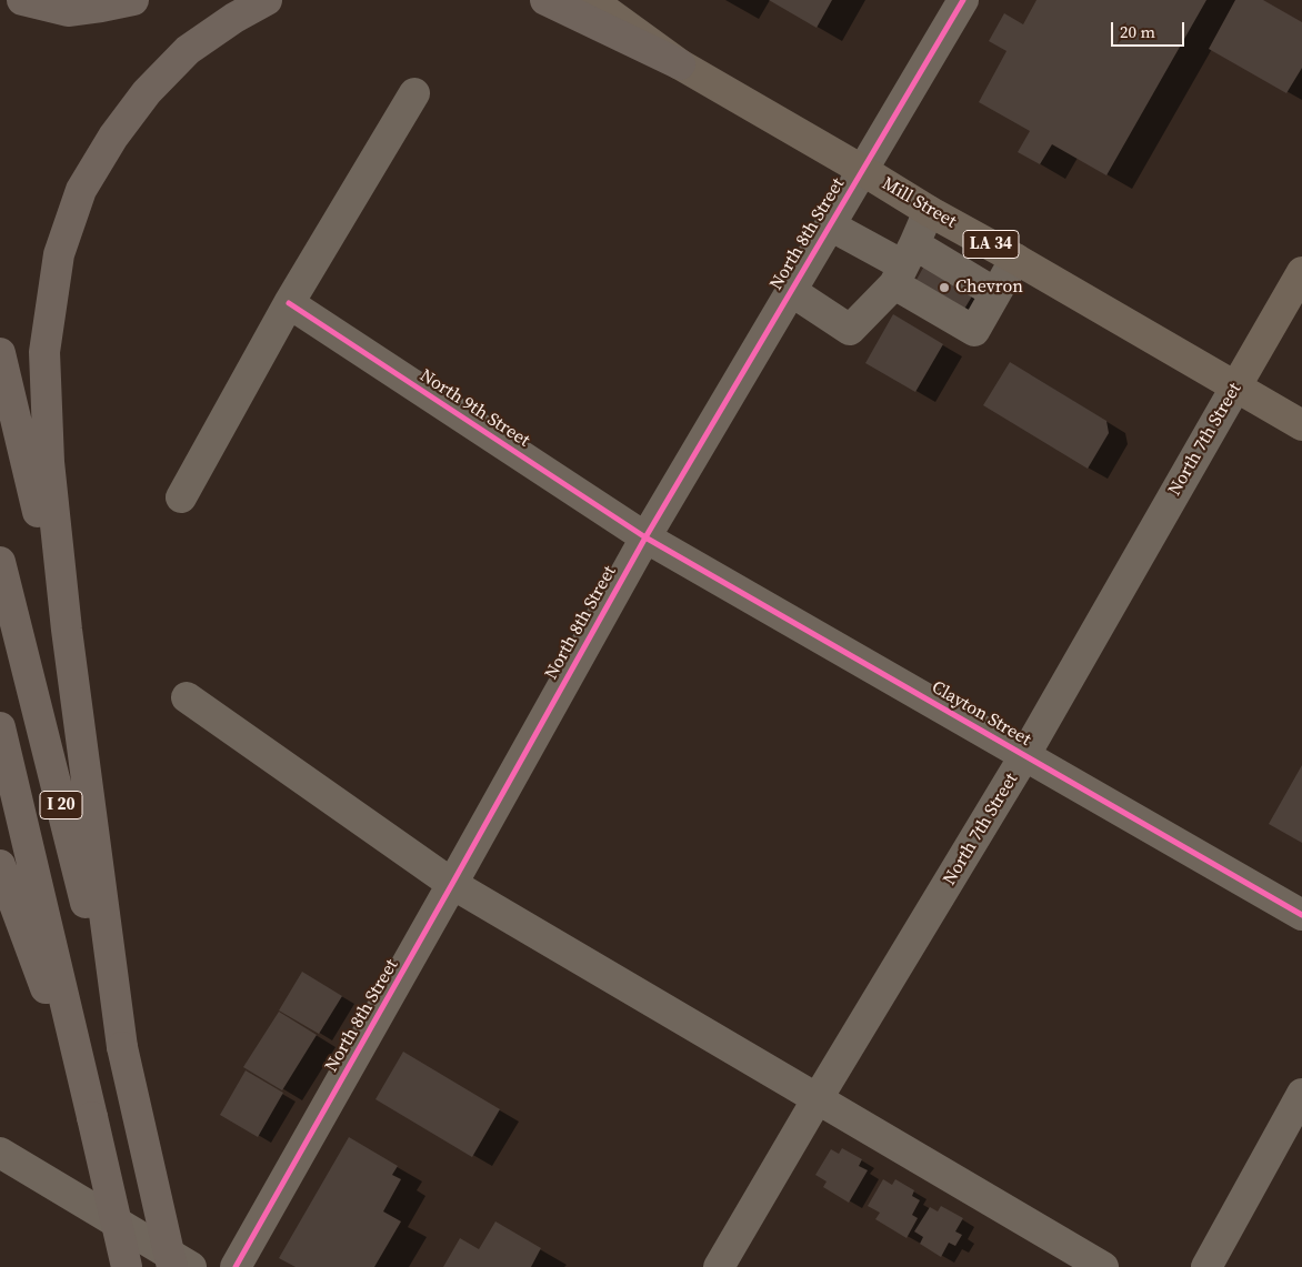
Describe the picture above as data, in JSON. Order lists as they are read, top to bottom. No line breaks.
{"streets":{"highway":["I 20"],"main road":["Mill Street","LA 34","North 7th Street"],"street":["North 8th Street","North 9th Street","Clayton Street"]},"crossings":[["Mill Street","North 8th Street"],["Mill Street","LA 34"],["Mill Street","North 7th Street"],["North 8th Street","North 9th Street"],["North 8th Street","Clayton Street"],["North 9th Street","Clayton Street"],["North 7th Street","Clayton Street"]],"places":["Chevron"],"scale_bar":"20 m"}
